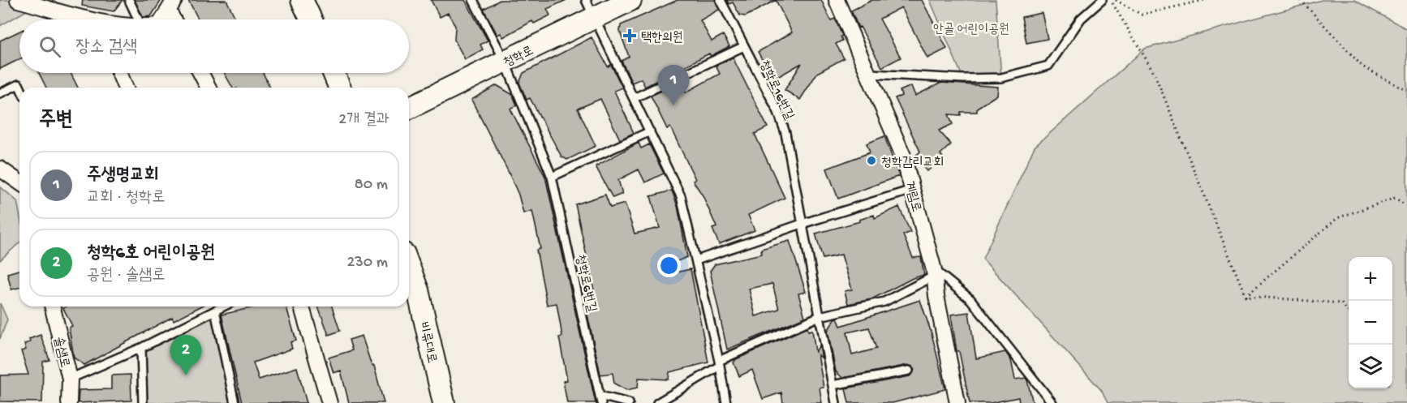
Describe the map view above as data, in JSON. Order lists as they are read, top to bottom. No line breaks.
{"streets":{"street":["청학로","계림로","비류대로","솔샘로"],"lane":["청학로16번길","청학로6번길"]},"crossings":[["청학로","청학로6번길"]],"parks":["안골 어린이공원"],"places":{"health":["택한의원"],"other":["청학감리교회"]},"page":{"search":"장소 검색","pins":["1","2"],"heading":["주변","2개 결과"],"list":[{"mark":"1","name":"주생명교회","note":"교회 · 청학로","value":"80 m"},{"mark":"2","name":"청학6호 어린이공원","note":"공원 · 솔샘로","value":"230 m"}],"map_buttons":["+","−"]}}
